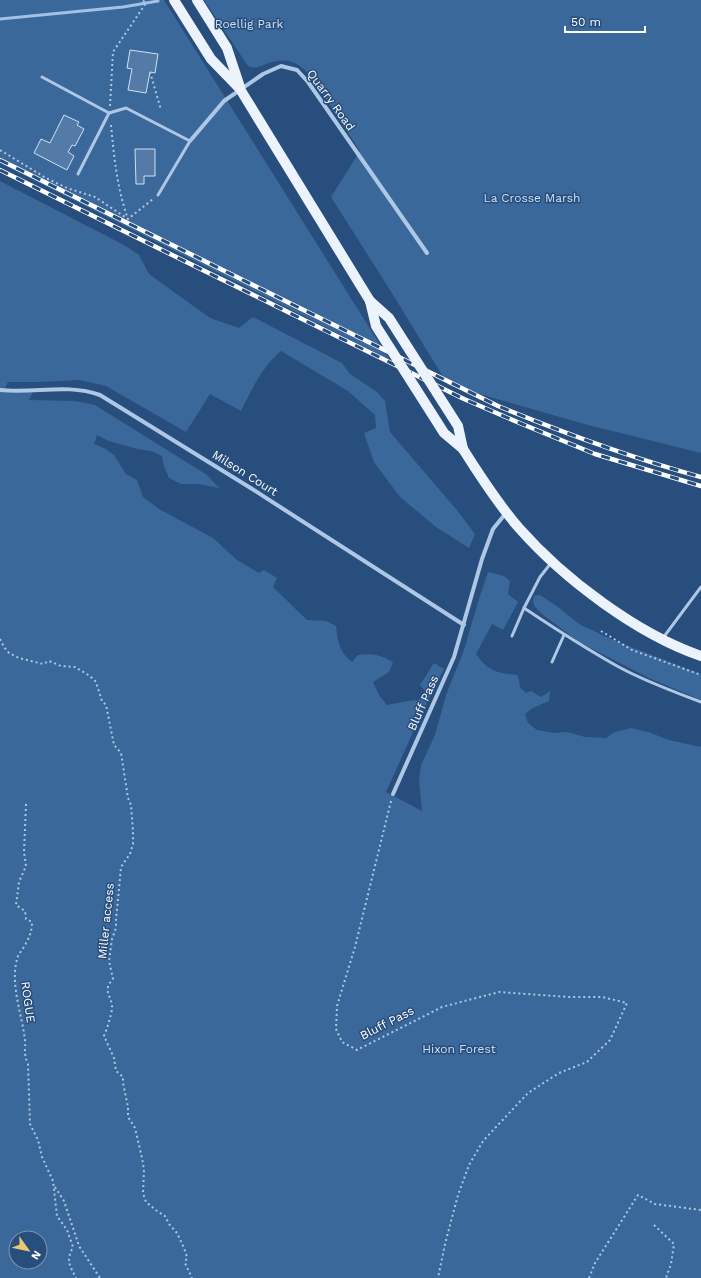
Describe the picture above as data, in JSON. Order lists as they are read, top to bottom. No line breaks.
{"streets":{"street":["Quarry Road","Milson Court","Bluff Pass"],"path":["Miller access","ROGUE"]},"crossings":[["Milson Court","Bluff Pass"]],"parks":["Roellig Park","La Crosse Marsh","Hixon Forest"],"scale_bar":"50 m","north":"bottom right"}
